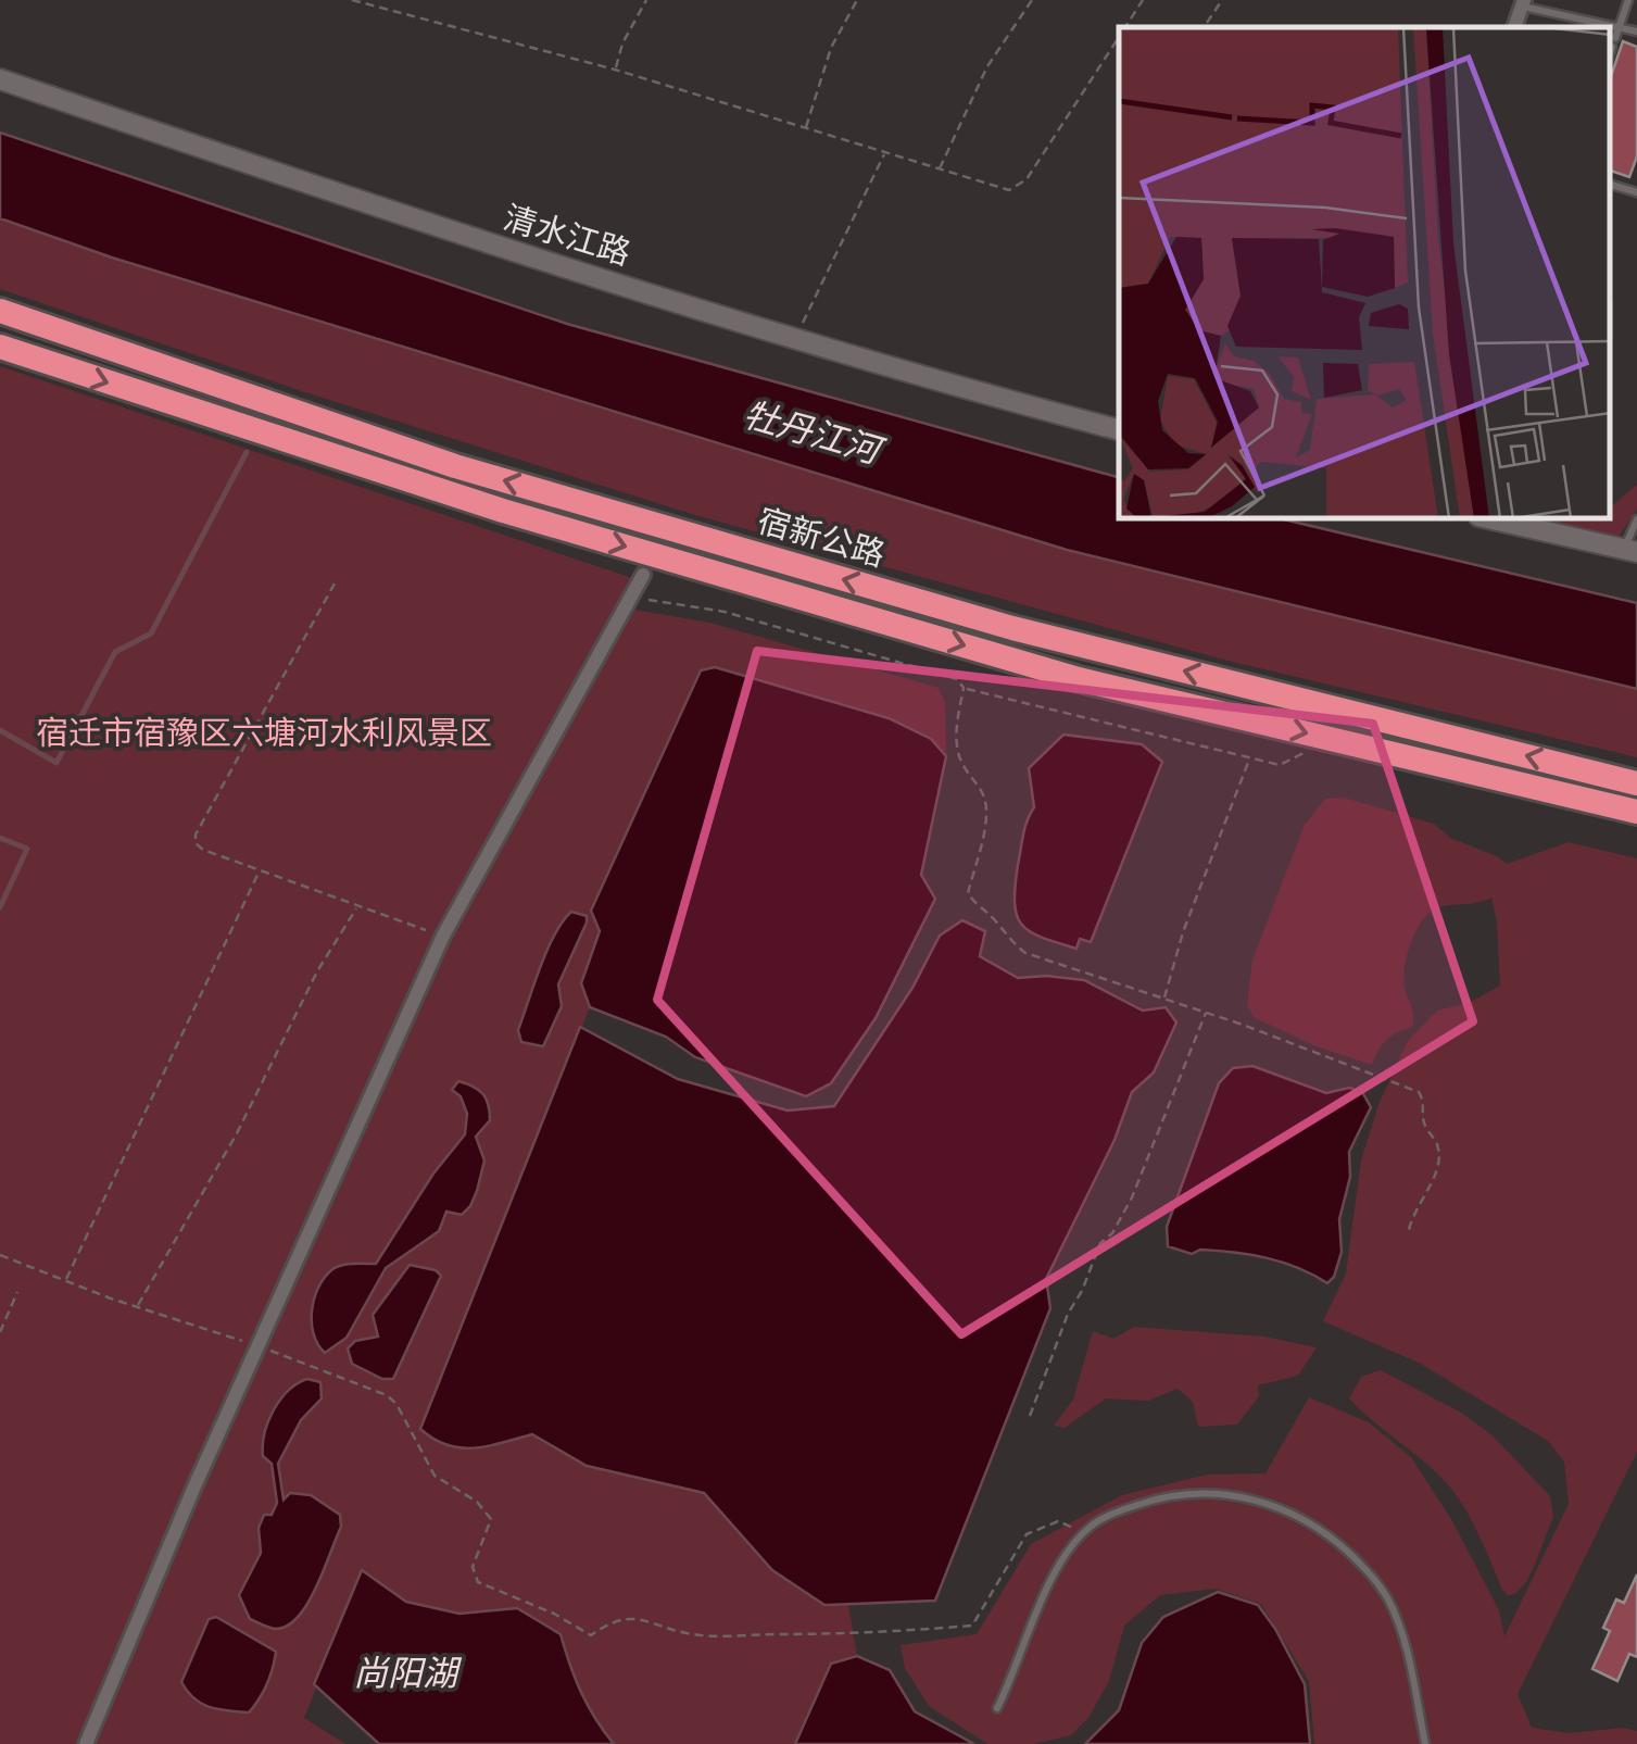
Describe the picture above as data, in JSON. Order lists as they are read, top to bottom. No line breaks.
{"streets":{"highway":["宿新公路"],"street":["清水江路"]},"water":["牡丹江河","尚阳湖"],"parks":["宿迁市宿豫区六塘河水利风景区"]}
